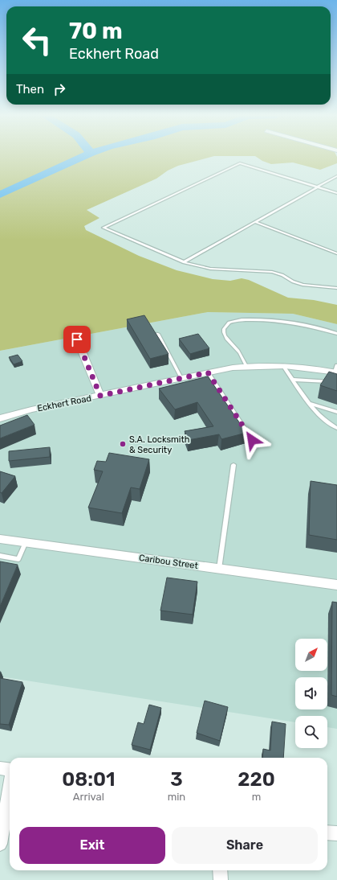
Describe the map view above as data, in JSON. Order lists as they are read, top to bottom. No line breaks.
{"streets":{"street":["Eckhert Road","Caribou Street"]},"places":["S.A. Locksmith & Security"],"north":"top right","page":{"turn":["70 m","Eckhert Road"],"then":"Then","eta":["08:01","Arrival","3","min","220","m"],"buttons":["Exit","Share"]}}
